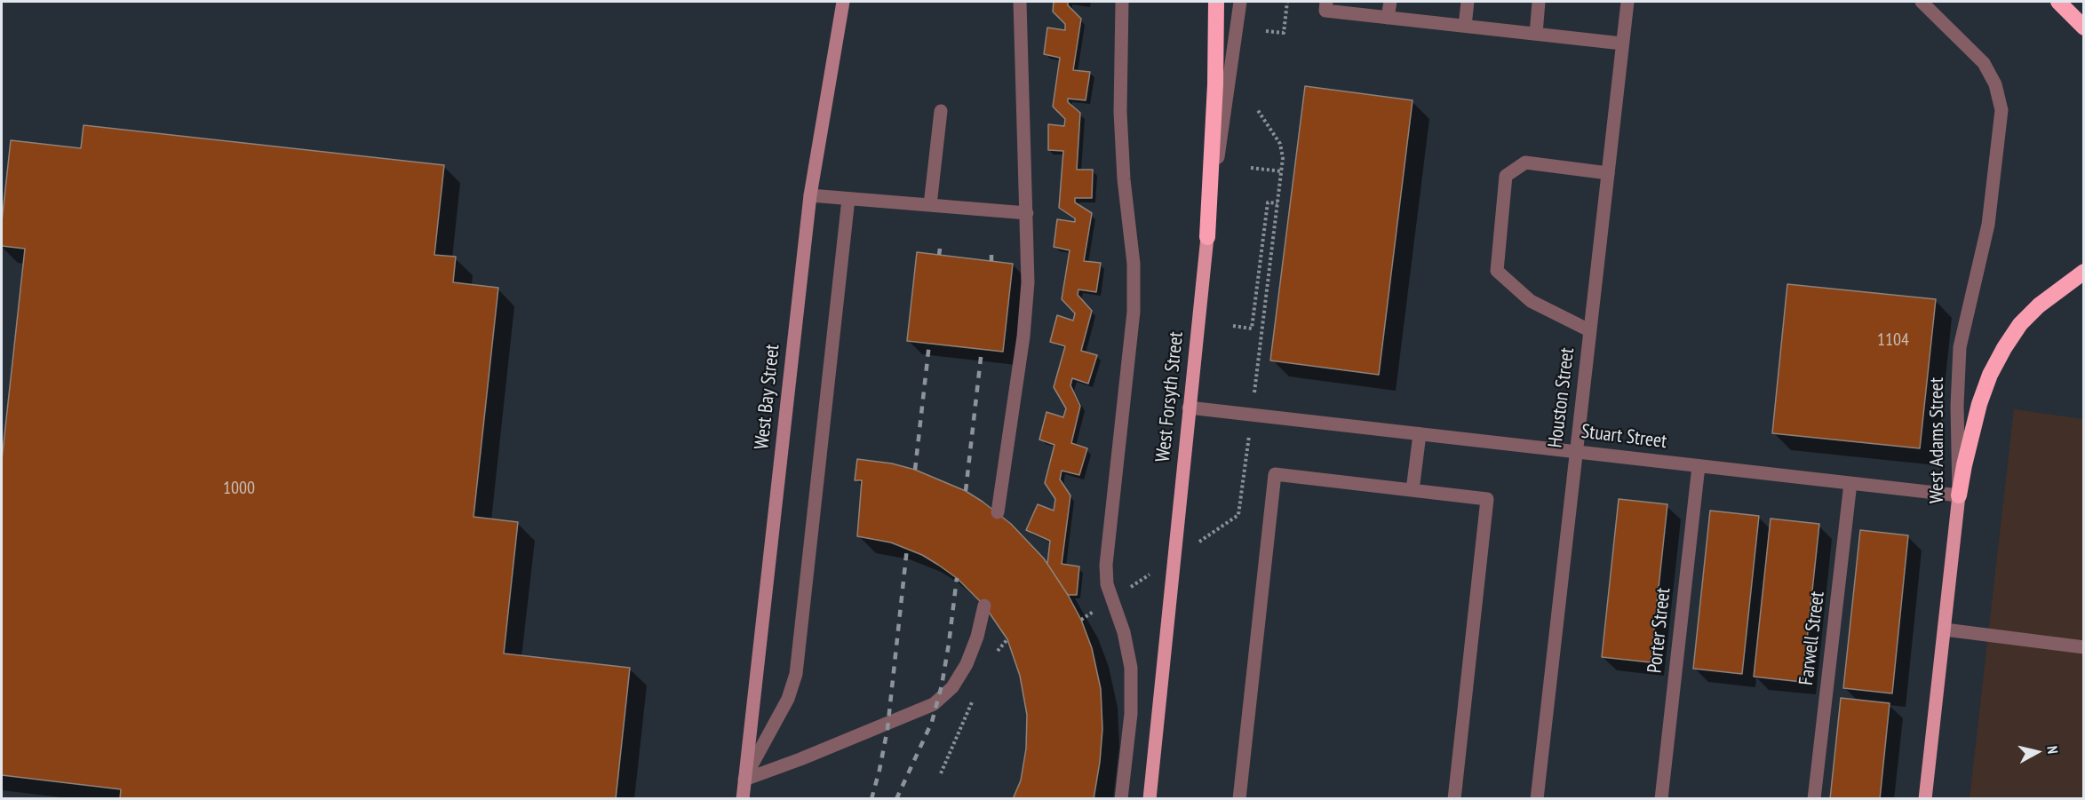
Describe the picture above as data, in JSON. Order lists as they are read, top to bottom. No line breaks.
{"streets":{"main road":["West Bay Street","West Forsyth Street","West Adams Street"],"street":["Houston Street","Stuart Street","Porter Street","Farwell Street"]},"crossings":[["West Forsyth Street","Stuart Street"],["Houston Street","Stuart Street"],["Stuart Street","West Adams Street"],["Stuart Street","Porter Street"],["Stuart Street","Farwell Street"]],"house_numbers":["1104","1000"],"north":"right"}
